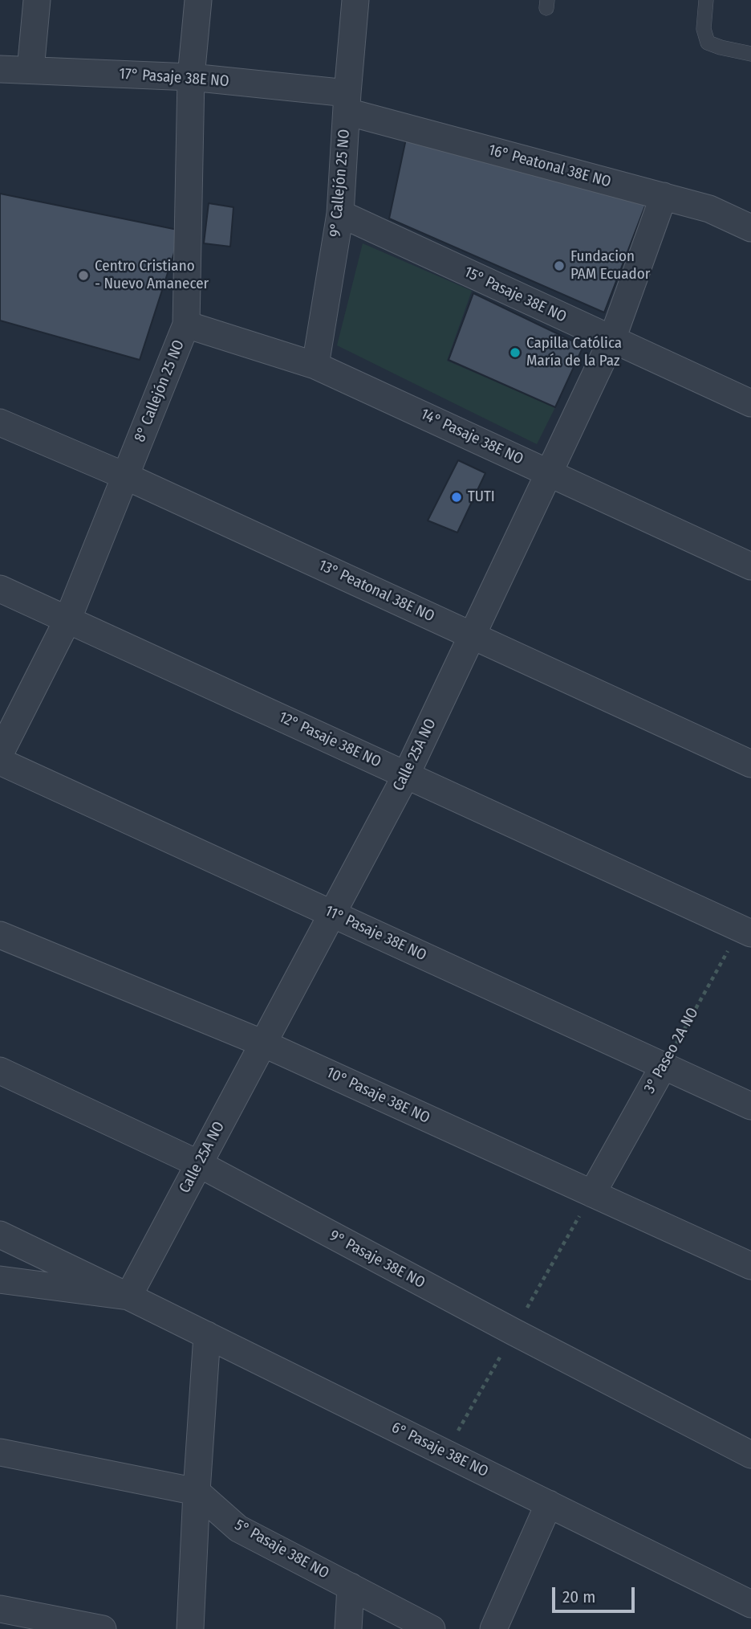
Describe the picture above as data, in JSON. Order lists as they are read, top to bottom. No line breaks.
{"streets":{"street":["17° Pasaje 38E NO","16° Peatonal 38E NO","9° Callejón 25 NO","15° Pasaje 38E NO","8° Callejón 25 NO","14° Pasaje 38E NO","13° Peatonal 38E NO","12° Pasaje 38E NO","Calle 25A NO","11° Pasaje 38E NO","3° Paseo 2A NO","10° Pasaje 38E NO","9° Pasaje 38E NO","6° Pasaje 38E NO","5° Pasaje 38E NO"]},"crossings":[["17° Pasaje 38E NO","16° Peatonal 38E NO"],["17° Pasaje 38E NO","9° Callejón 25 NO"],["17° Pasaje 38E NO","8° Callejón 25 NO"],["16° Peatonal 38E NO","9° Callejón 25 NO"],["16° Peatonal 38E NO","Calle 25A NO"],["9° Callejón 25 NO","15° Pasaje 38E NO"],["9° Callejón 25 NO","14° Pasaje 38E NO"],["15° Pasaje 38E NO","Calle 25A NO"],["8° Callejón 25 NO","14° Pasaje 38E NO"],["8° Callejón 25 NO","13° Peatonal 38E NO"],["8° Callejón 25 NO","12° Pasaje 38E NO"],["14° Pasaje 38E NO","Calle 25A NO"],["13° Peatonal 38E NO","Calle 25A NO"],["12° Pasaje 38E NO","Calle 25A NO"],["12° Pasaje 38E NO","3° Paseo 2A NO"],["Calle 25A NO","11° Pasaje 38E NO"],["Calle 25A NO","10° Pasaje 38E NO"],["Calle 25A NO","9° Pasaje 38E NO"],["Calle 25A NO","6° Pasaje 38E NO"],["11° Pasaje 38E NO","3° Paseo 2A NO"],["3° Paseo 2A NO","10° Pasaje 38E NO"]],"places":["Fundacion PAM Ecuador","Centro Cristiano - Nuevo Amanecer","Capilla Católica María de la Paz","TUTI"],"scale_bar":"20 m"}
